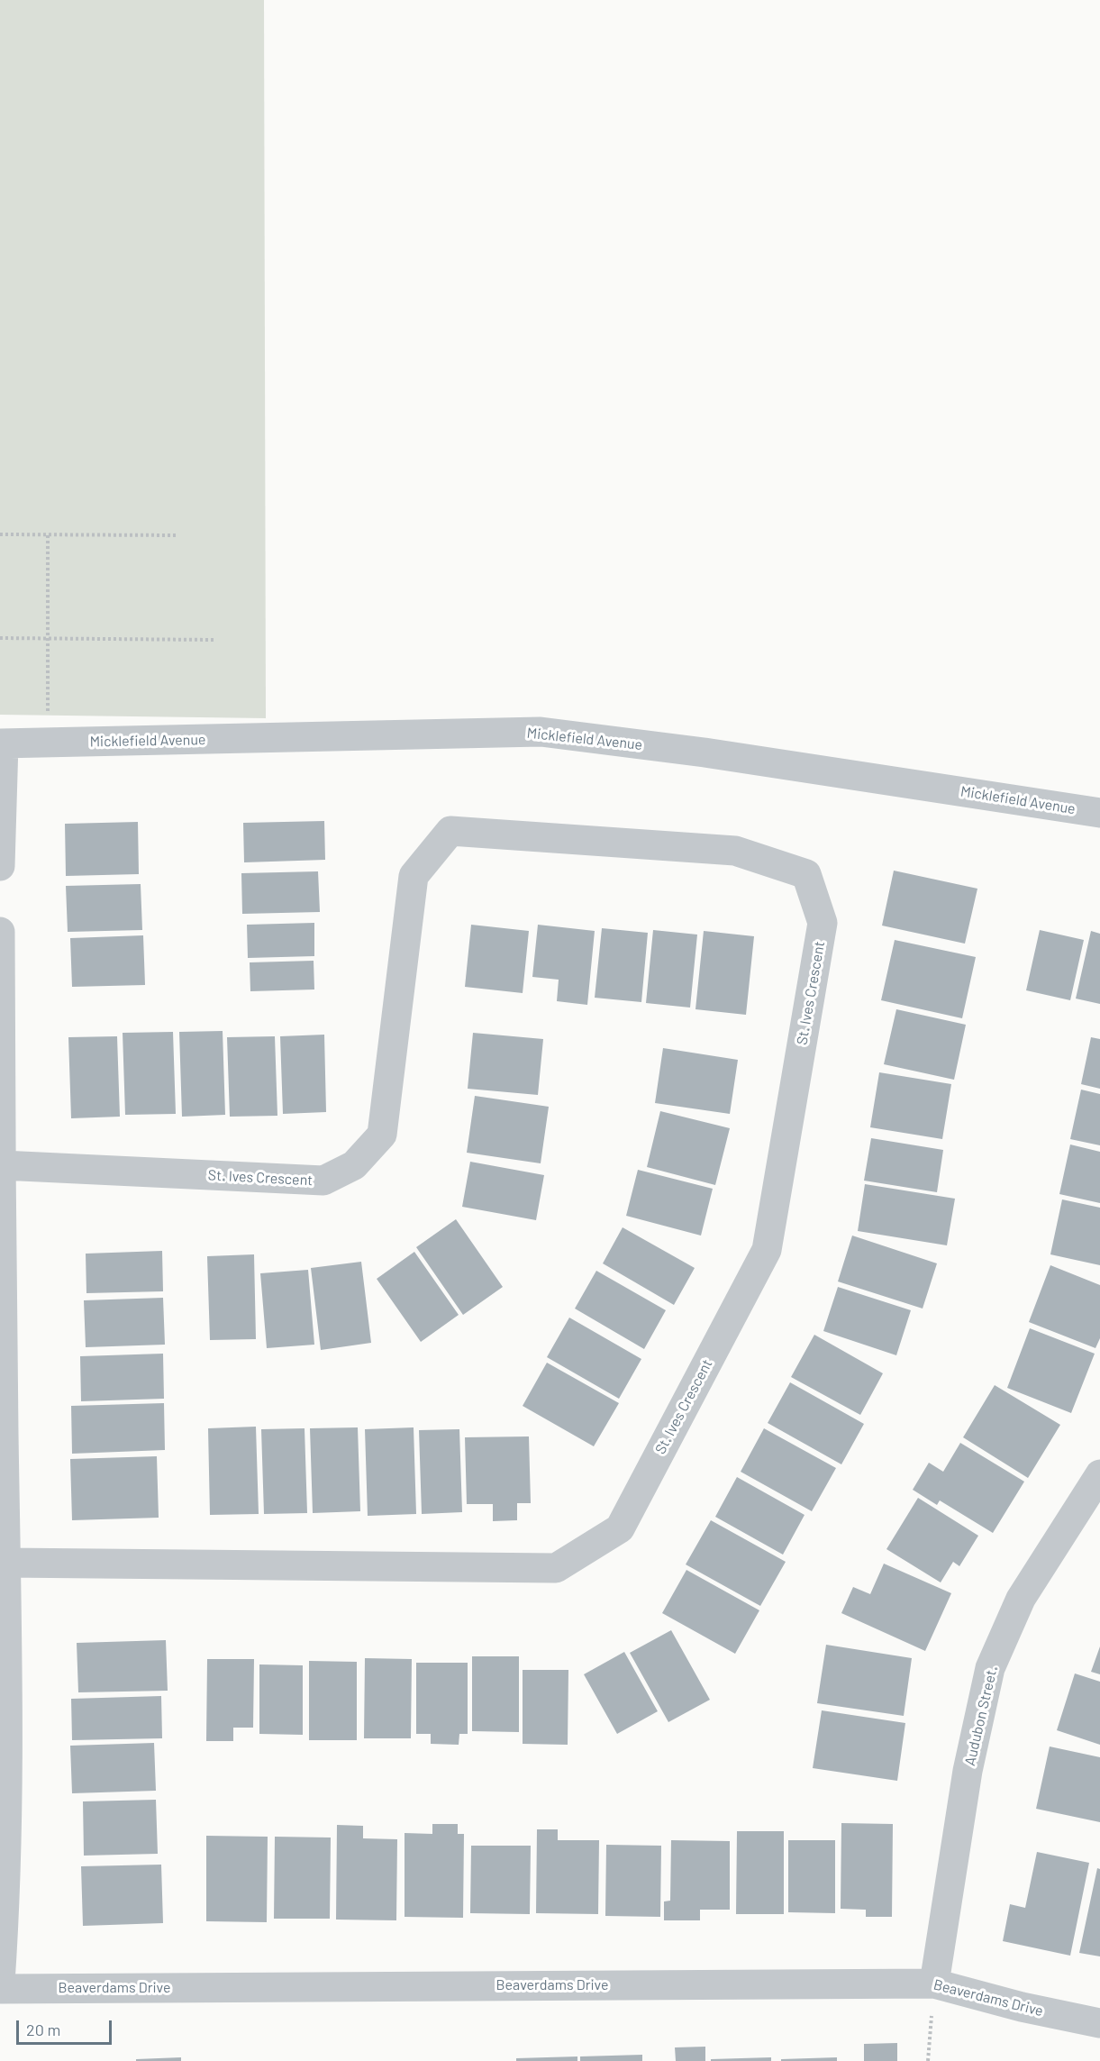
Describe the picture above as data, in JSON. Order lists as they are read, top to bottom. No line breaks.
{"streets":{"street":["Micklefield Avenue","St. Ives Crescent","Audubon Street.","Beaverdams Drive"]},"crossings":[["Audubon Street.","Beaverdams Drive"]],"scale_bar":"20 m"}
